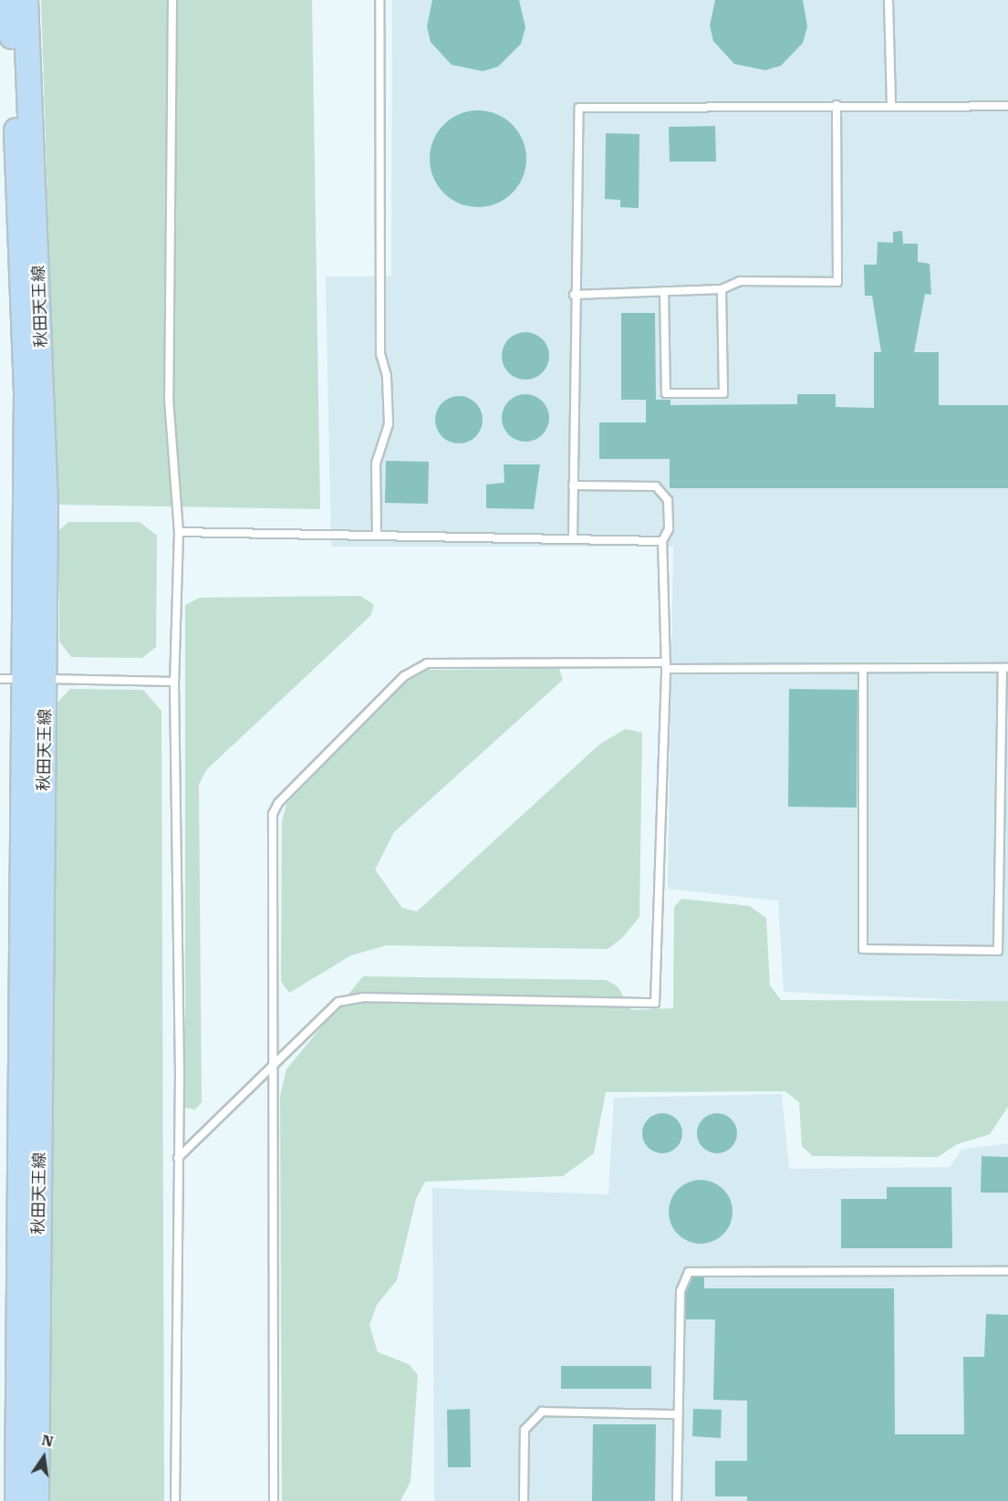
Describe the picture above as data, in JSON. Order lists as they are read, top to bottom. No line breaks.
{"streets":{"main road":["秋田天王線"]},"north":"top"}
